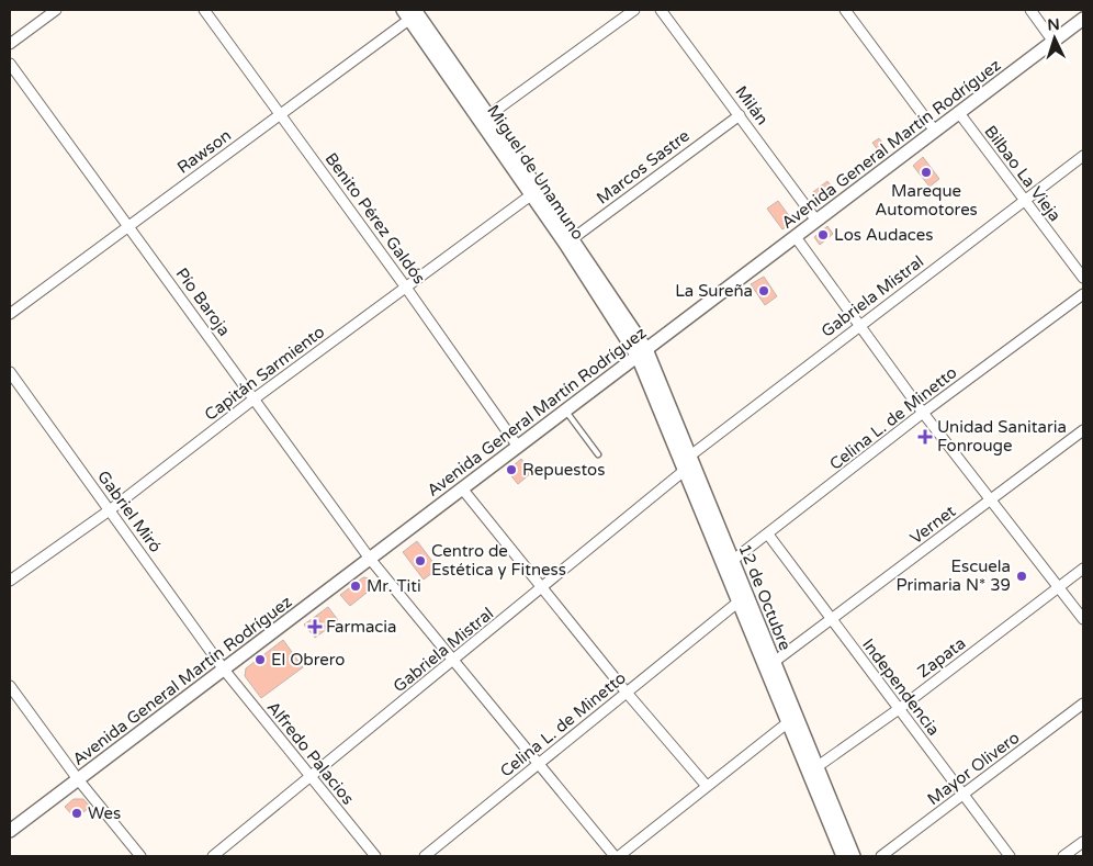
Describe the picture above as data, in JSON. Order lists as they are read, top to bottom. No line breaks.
{"streets":{"main road":["Avenida General Martín Rodríguez","Miguel de Unamuno","12 de Octubre"],"street":["Milán","Rawson","Marcos Sastre","Bilbao La Vieja","Benito Pérez Galdós","Gabriela Mistral","Pío Baroja","Capitán Sarmiento","Celina L. de Minetto","Gabriel Miró","Vernet","Zapata","Independencia","Alfredo Palacios","Mayor Olivero"]},"crossings":[["Milán","Avenida General Martín Rodríguez"],["Milán","Marcos Sastre"],["Avenida General Martín Rodríguez","Miguel de Unamuno"],["Avenida General Martín Rodríguez","Bilbao La Vieja"],["Avenida General Martín Rodríguez","Benito Pérez Galdós"],["Avenida General Martín Rodríguez","Pío Baroja"],["Avenida General Martín Rodríguez","Gabriel Miró"],["Avenida General Martín Rodríguez","12 de Octubre"],["Avenida General Martín Rodríguez","Alfredo Palacios"],["Rawson","Miguel de Unamuno"],["Rawson","Benito Pérez Galdós"],["Rawson","Pío Baroja"],["Marcos Sastre","Miguel de Unamuno"],["Miguel de Unamuno","Capitán Sarmiento"],["Miguel de Unamuno","12 de Octubre"],["Bilbao La Vieja","Gabriela Mistral"],["Benito Pérez Galdós","Capitán Sarmiento"],["Gabriela Mistral","Pío Baroja"],["Gabriela Mistral","12 de Octubre"],["Gabriela Mistral","Alfredo Palacios"],["Pío Baroja","Capitán Sarmiento"],["Pío Baroja","Celina L. de Minetto"],["Capitán Sarmiento","Gabriel Miró"],["Celina L. de Minetto","12 de Octubre"],["Celina L. de Minetto","Independencia"],["Gabriel Miró","Alfredo Palacios"],["Vernet","12 de Octubre"],["Vernet","Independencia"],["12 de Octubre","Zapata"],["Zapata","Independencia"],["Independencia","Mayor Olivero"]],"places":{"other":["Mareque Automotores","Los Audaces","La Sureña","Repuestos","Centro de Estética y Fitness","Escuela Primaria N* 39","Mr. Titi","El Obrero","Wes"],"health":["Unidad Sanitaria Fonrouge","Farmacia"]},"north":"top"}
